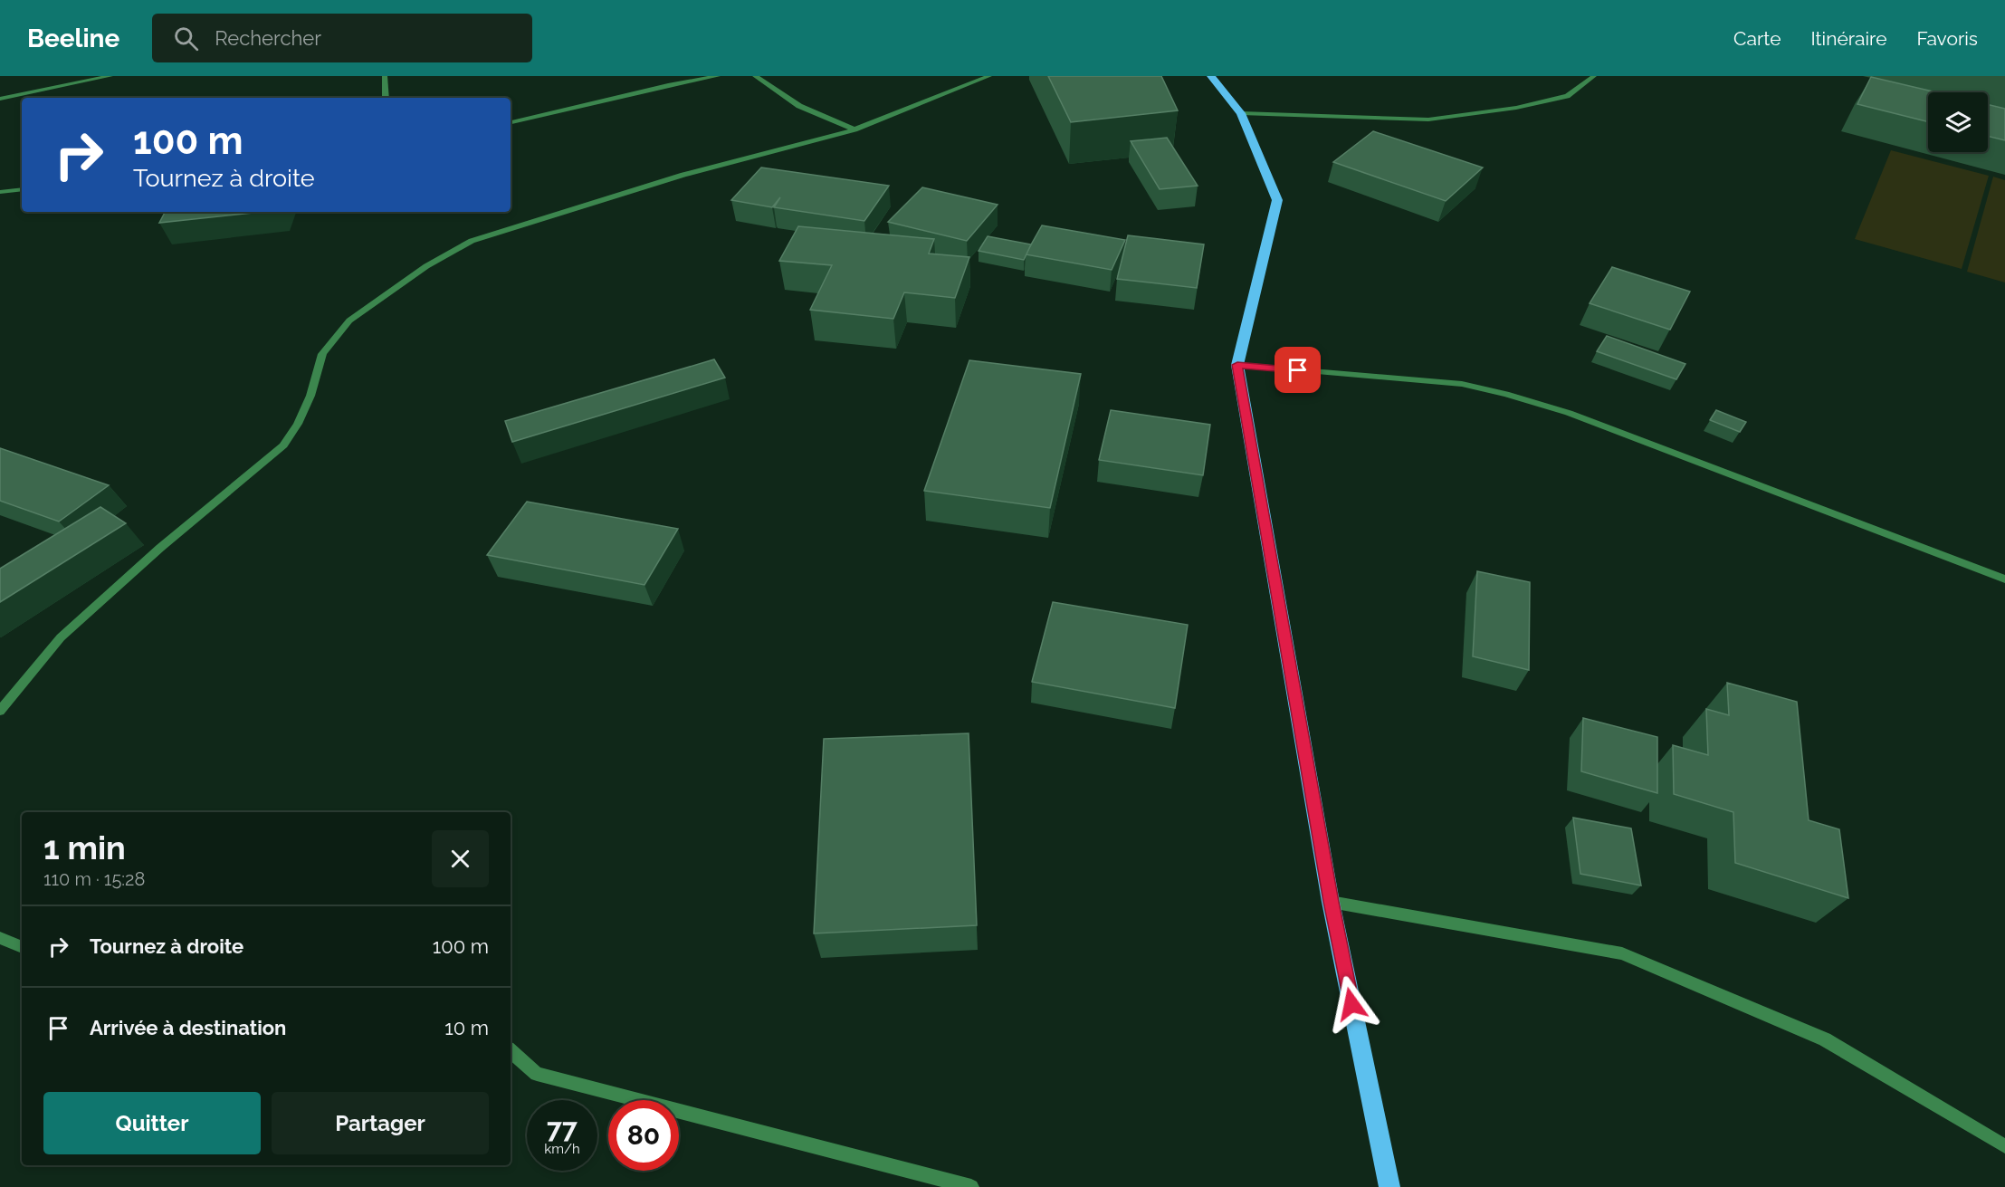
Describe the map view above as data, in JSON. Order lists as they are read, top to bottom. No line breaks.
{"page":{"header":"Beeline","search":"Rechercher","nav":["Carte","Itinéraire","Favoris"],"turn":["100 m","Tournez à droite"],"heading":["1 min","110 m · 15:28"],"list":[{"name":"Tournez à droite","value":"100 m"},{"name":"Arrivée à destination","value":"10 m"}],"buttons":["Quitter","Partager"],"speed":"77 km/h","limit":"80"}}
